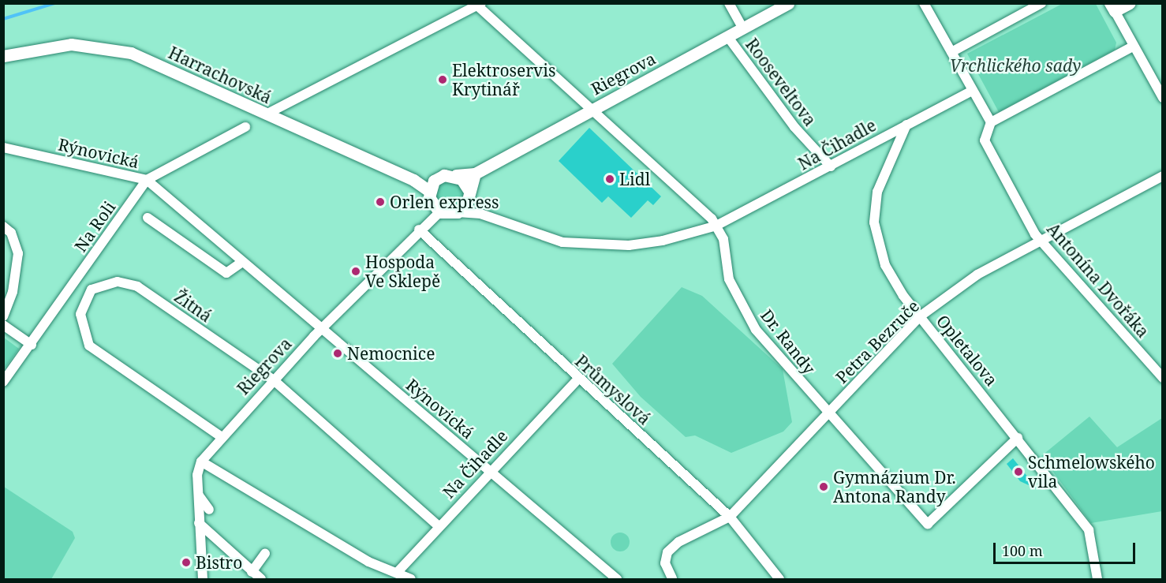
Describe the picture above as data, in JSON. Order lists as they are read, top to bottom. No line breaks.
{"streets":{"street":["Riegrova","Harrachovská","Rooseveltova","Na Čihadle","Rýnovická","Na Roli","Antonína Dvořáka","Žitná","Dr. Randy","Petra Bezruče","Opletalova","Průmyslová"]},"crossings":[["Riegrova","Harrachovská"],["Riegrova","Rooseveltova"],["Riegrova","Rýnovická"],["Riegrova","Žitná"],["Riegrova","Dr. Randy"],["Riegrova","Průmyslová"],["Rooseveltova","Na Čihadle"],["Na Čihadle","Rýnovická"],["Na Čihadle","Žitná"],["Na Čihadle","Dr. Randy"],["Na Čihadle","Opletalova"],["Na Čihadle","Průmyslová"],["Rýnovická","Na Roli"],["Antonína Dvořáka","Petra Bezruče"],["Dr. Randy","Petra Bezruče"],["Dr. Randy","Opletalova"],["Petra Bezruče","Opletalova"],["Petra Bezruče","Průmyslová"]],"parks":["Vrchlického sady"],"places":["Elektroservis Krytinář","Lidl","Orlen express","Hospoda Ve Sklepě","Nemocnice","Schmelowského vila","Gymnázium Dr. Antona Randy","Bistro"],"scale_bar":"100 m"}
